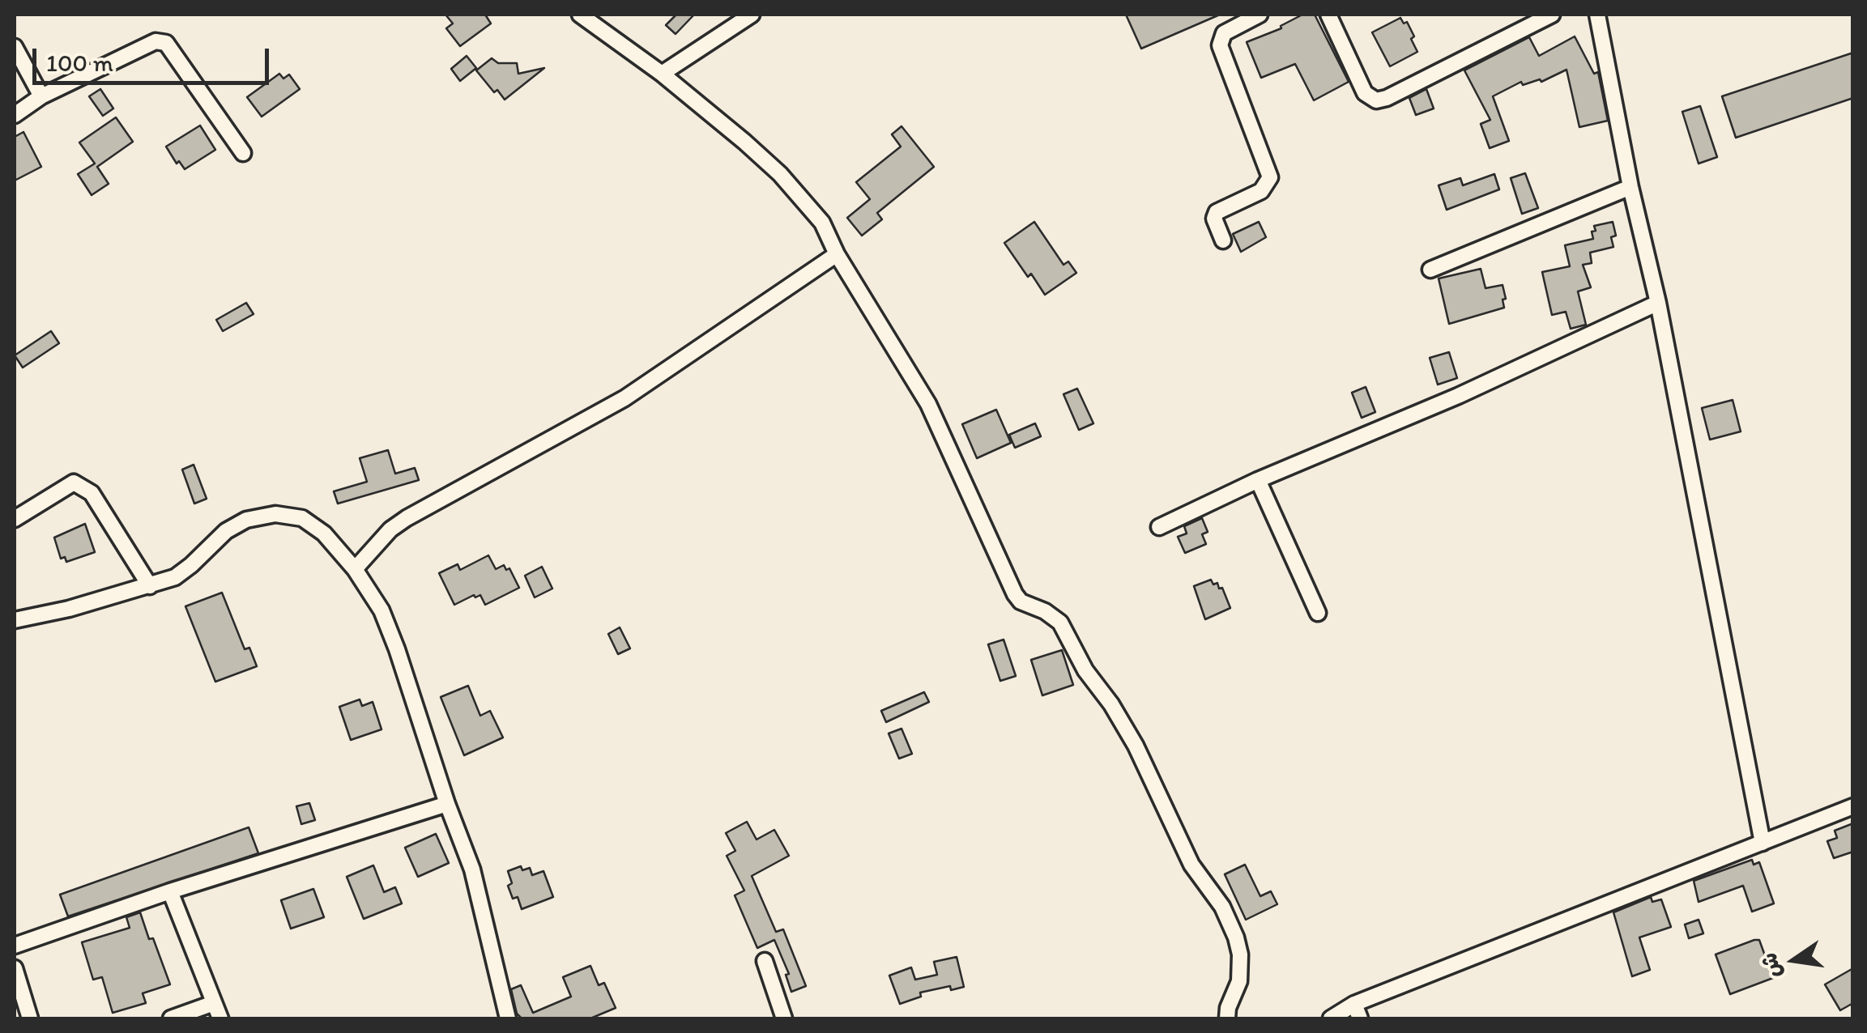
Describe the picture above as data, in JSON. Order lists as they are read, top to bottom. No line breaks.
{"scale_bar":"100 m","north":"left"}
